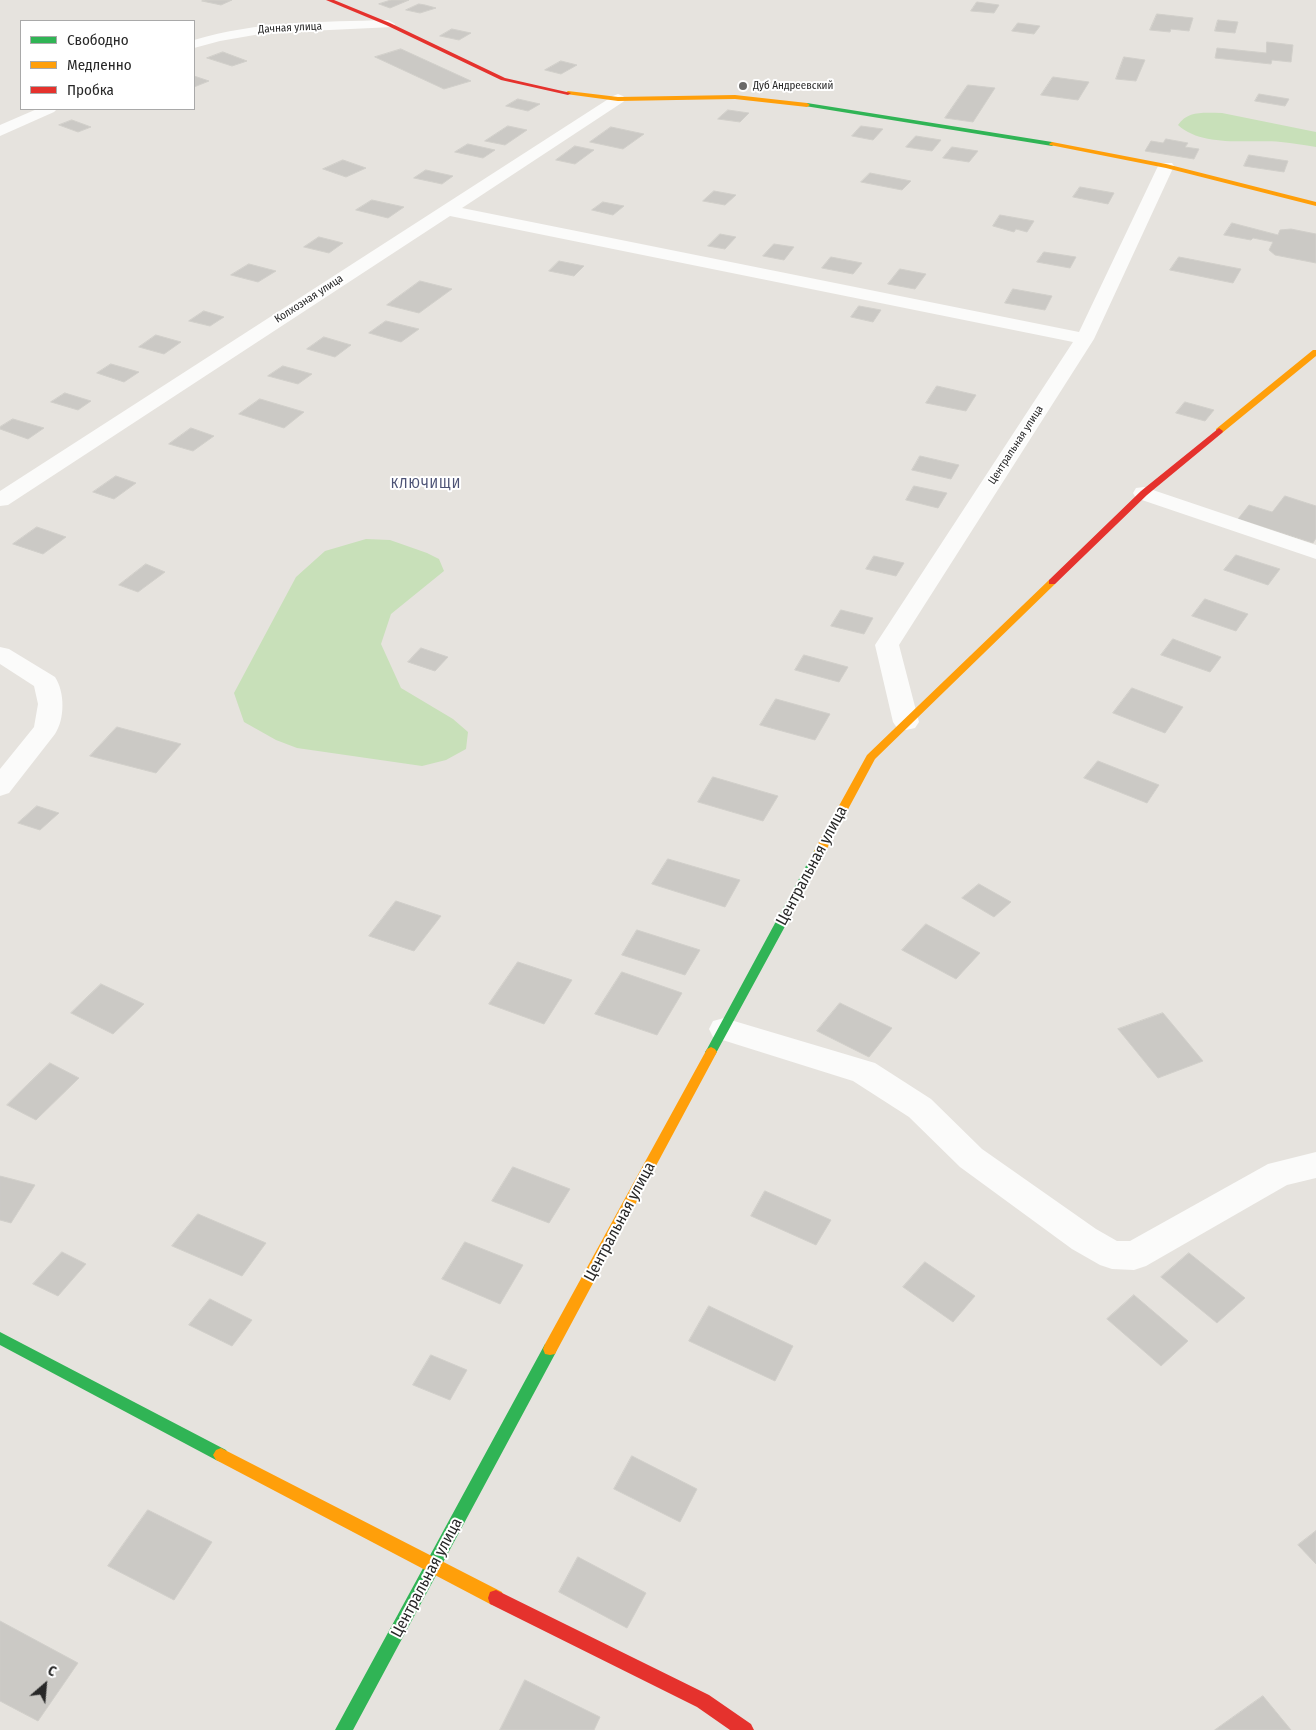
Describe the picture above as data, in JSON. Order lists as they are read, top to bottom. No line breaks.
{"streets":{"street":["Дачная улица","Колхозная улица","Центральная улица"]},"districts":["КЛЮЧИЩИ"],"places":["Дуб Андреевский"],"legend":["Свободно","Медленно","Пробка"],"north":"top right"}
